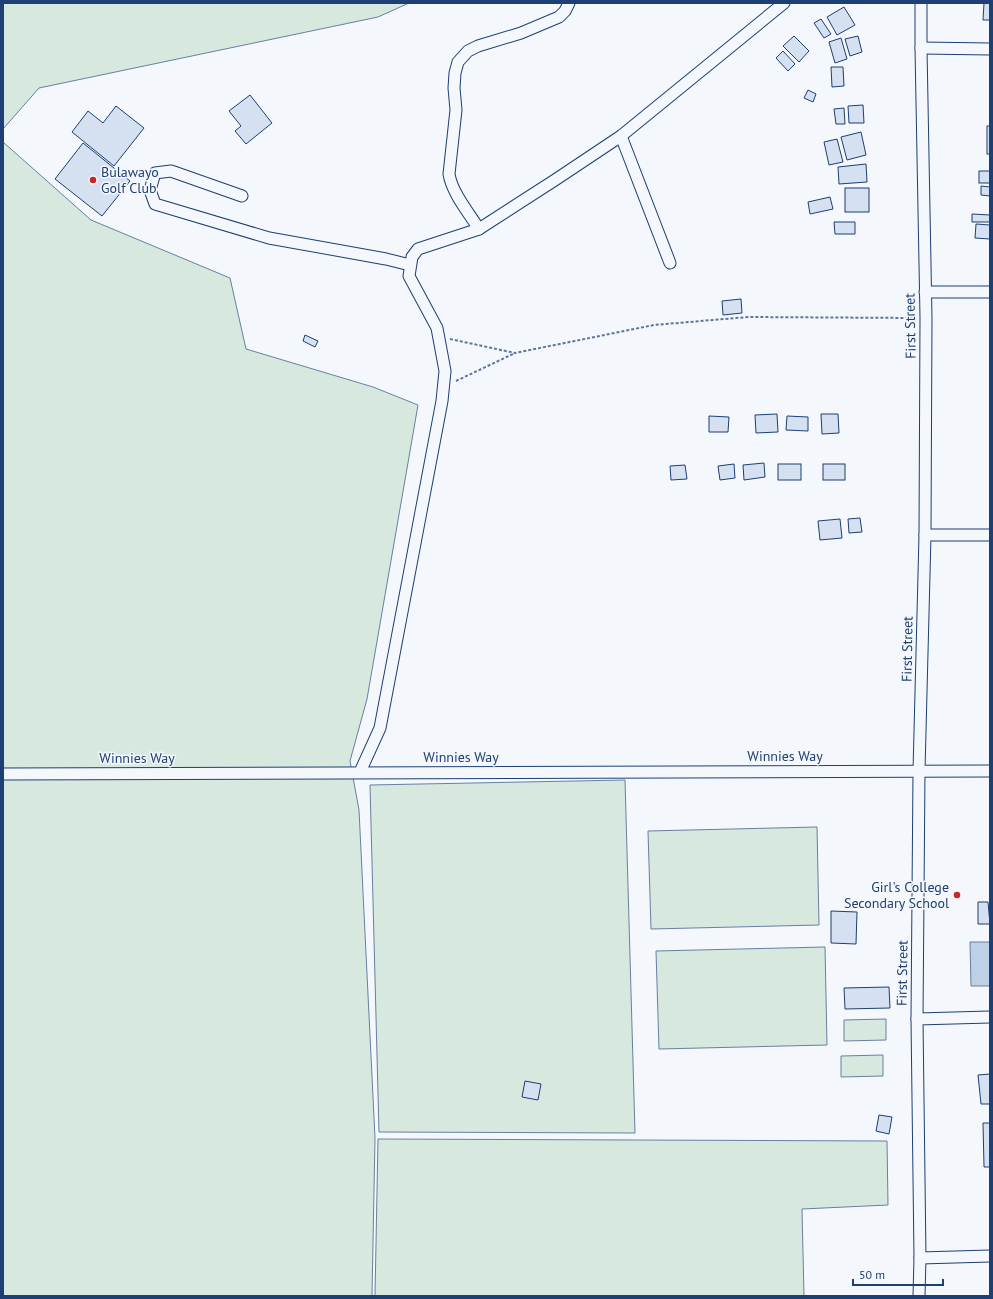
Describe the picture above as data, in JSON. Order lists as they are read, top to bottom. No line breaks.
{"streets":{"street":["First Street","Winnies Way"]},"crossings":[["First Street","Winnies Way"]],"places":["Bulawayo Golf Club","Girl's College Secondary School"],"scale_bar":"50 m"}
